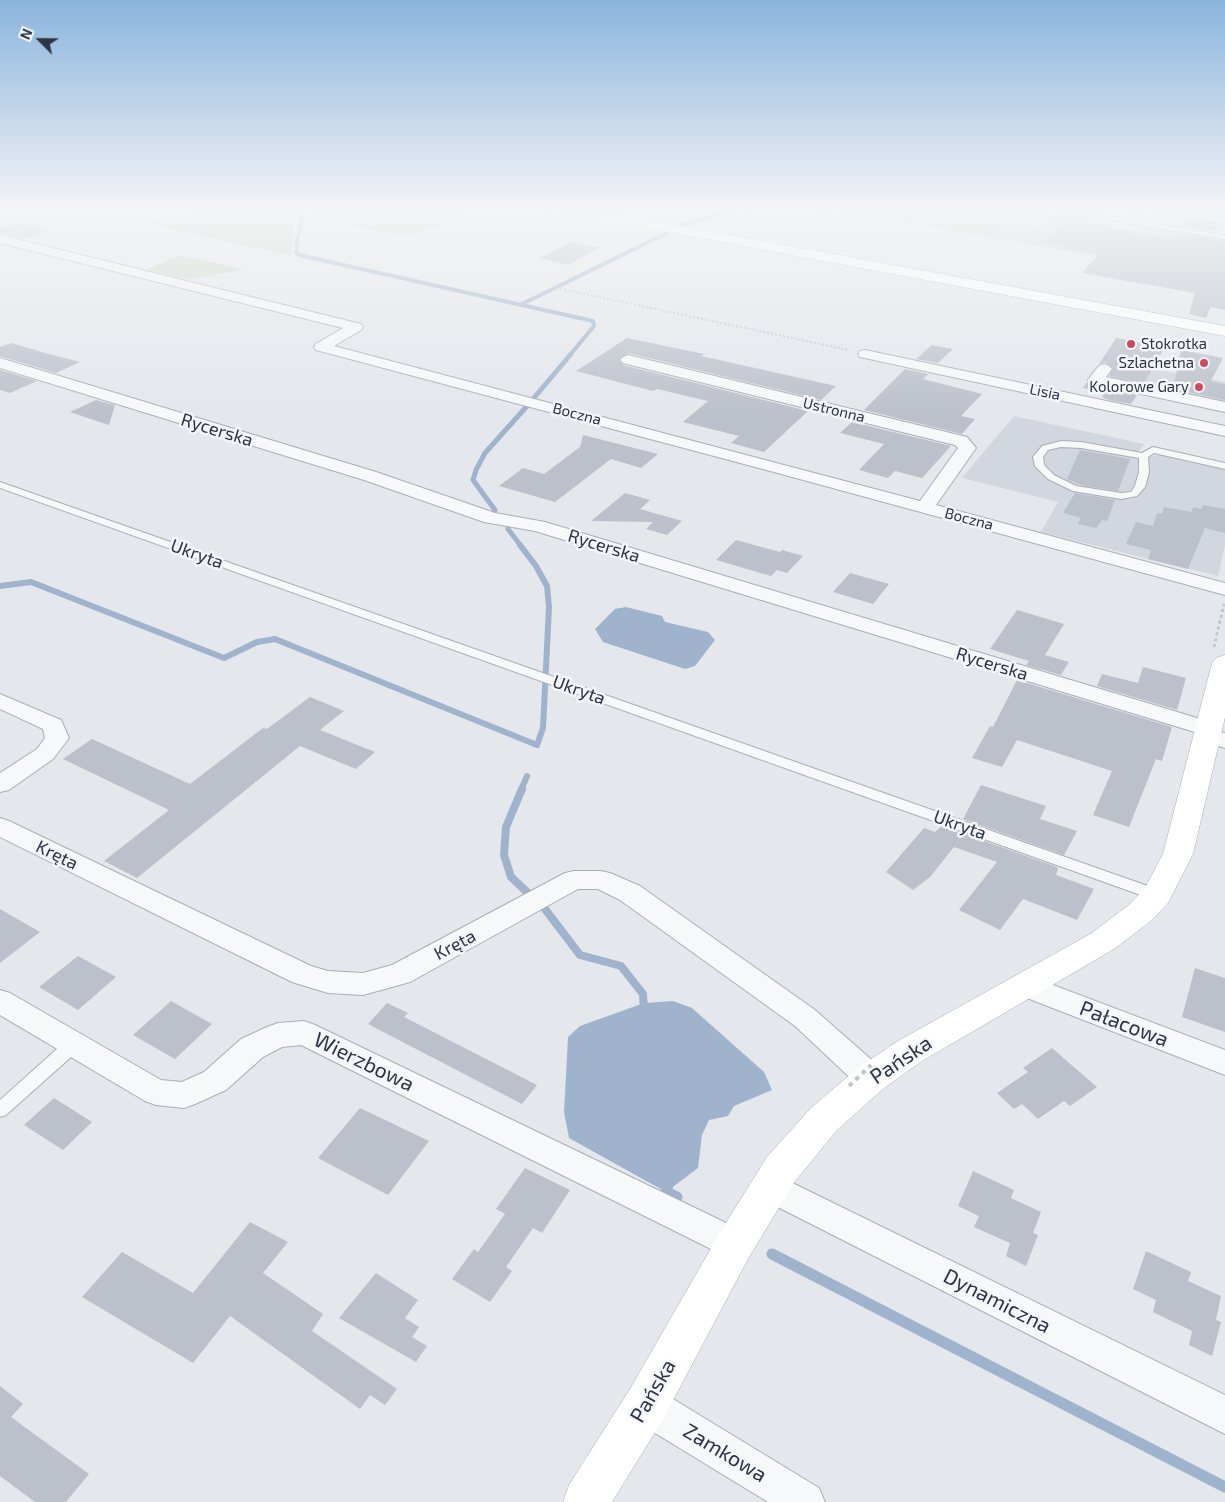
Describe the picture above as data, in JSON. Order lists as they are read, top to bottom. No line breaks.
{"streets":{"main road":["Pańska"],"street":["Lisia","Ustronna","Boczna","Rycerska","Kręta","Pałacowa","Wierzbowa","Dynamiczna","Zamkowa"],"lane":["Ukryta"]},"crossings":[["Ustronna","Boczna"],["Rycerska","Pańska"],["Ukryta","Pańska"],["Kręta","Pańska"],["Pałacowa","Pańska"],["Pańska","Wierzbowa"],["Pańska","Dynamiczna"],["Pańska","Zamkowa"]],"places":["Stokrotka","Szlachetna","Kolorowe Gary"],"north":"top left"}
